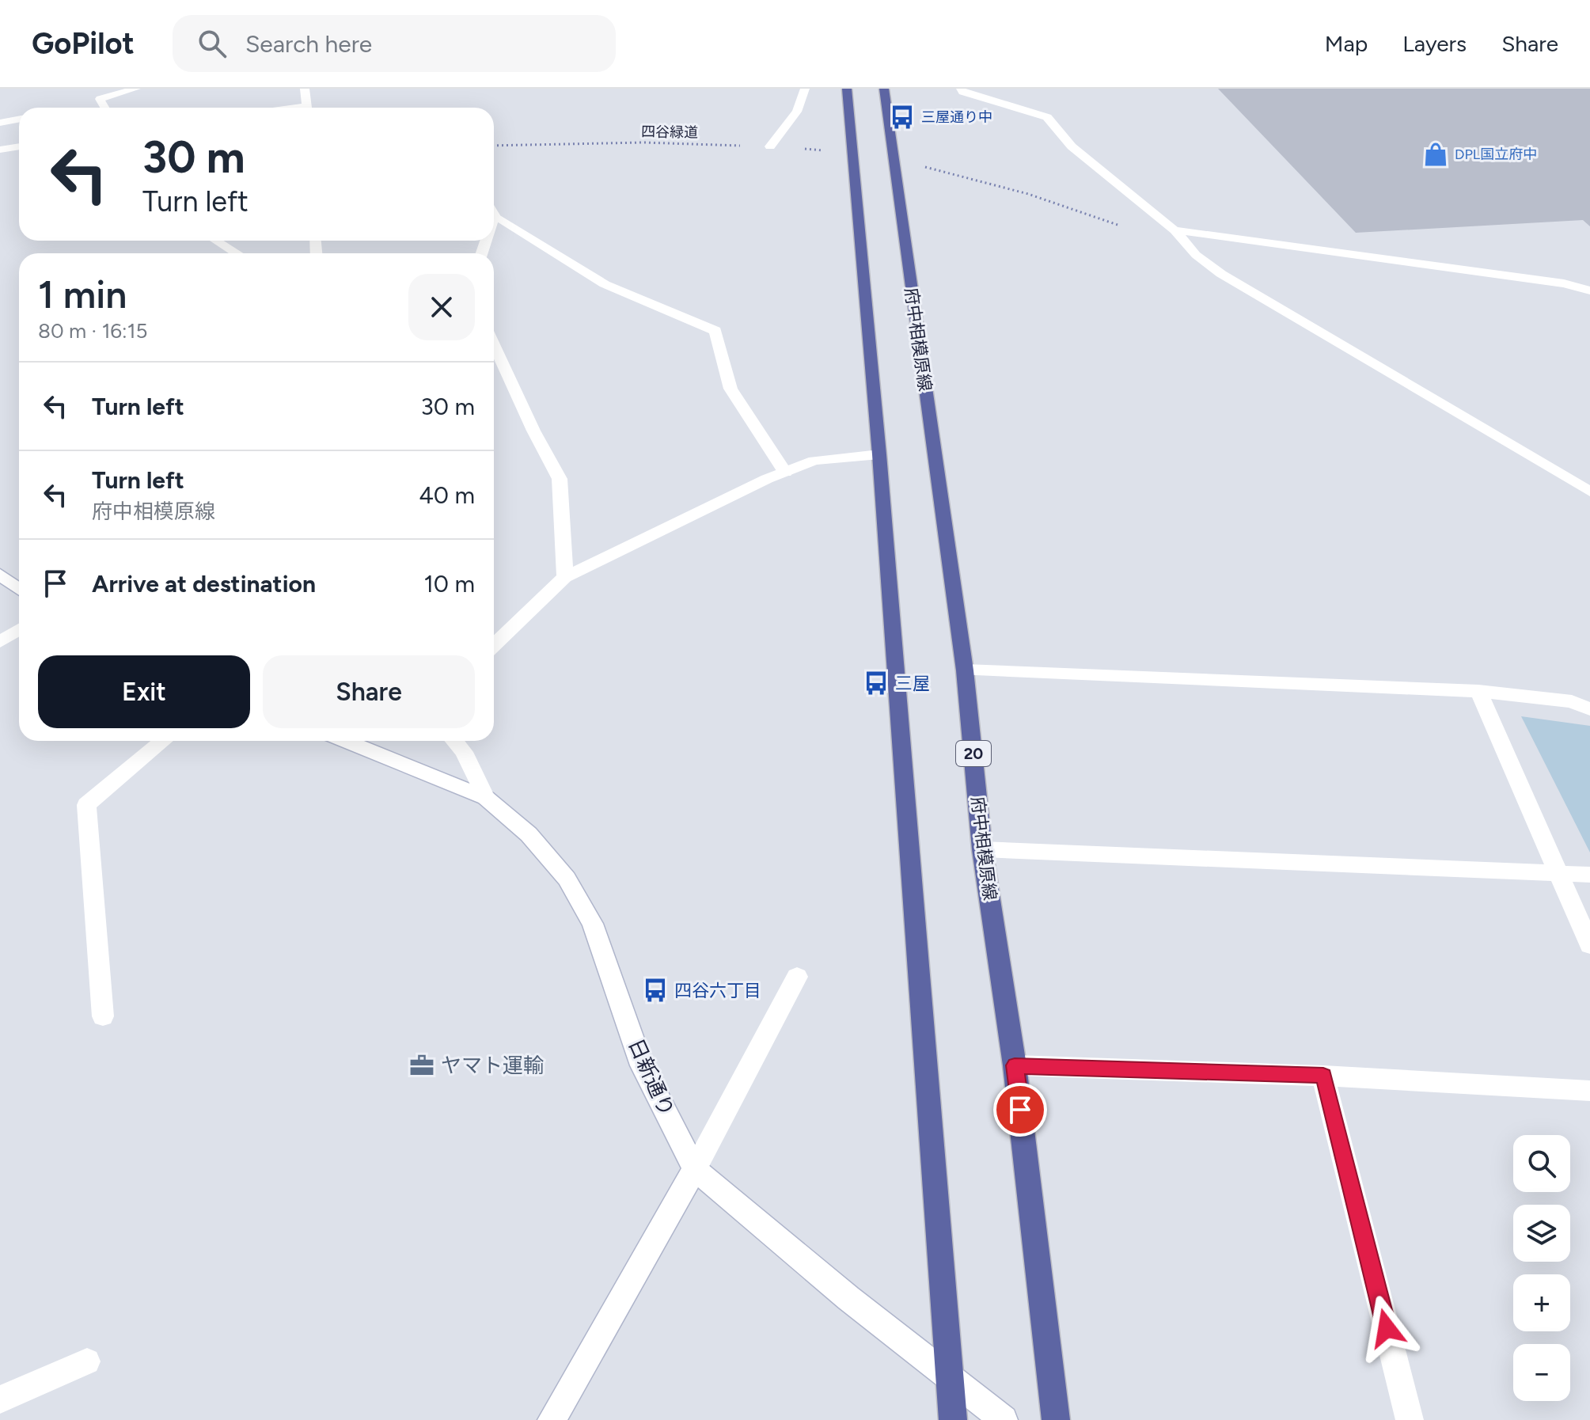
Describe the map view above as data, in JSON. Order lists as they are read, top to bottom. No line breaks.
{"streets":{"main road":["府中相模原線","20"],"street":["日新通り"],"path":["四谷緑道"]},"places":{"bus stop":["三屋通り中","三屋","四谷六丁目"],"shop":["DPL国立府中"],"office":["ヤマト運輸"]},"page":{"header":"GoPilot","search":"Search here","nav":["Map","Layers","Share"],"turn":["30 m","Turn left"],"heading":["1 min","80 m · 16:15"],"list":[{"name":"Turn left","value":"30 m"},{"name":"Turn left","note":"府中相模原線","value":"40 m"},{"name":"Arrive at destination","value":"10 m"}],"buttons":["Exit","Share"],"map_buttons":["+","−"]}}
